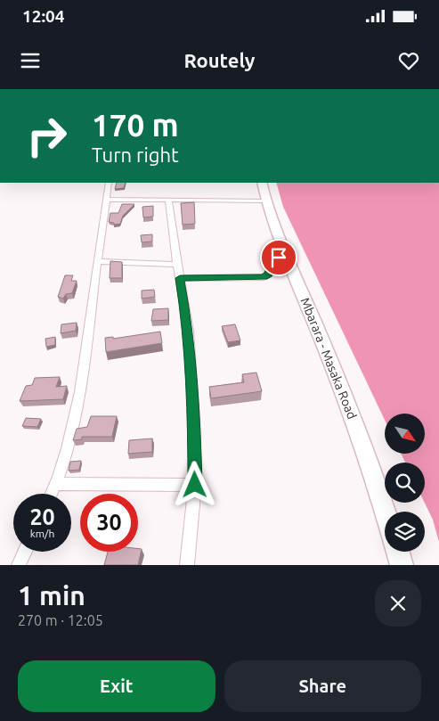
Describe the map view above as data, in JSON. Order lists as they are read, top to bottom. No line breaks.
{"streets":{"main road":["Mbarara - Masaka Road"]},"north":"bottom right","page":{"status":"12:04","header":"Routely","turn":["170 m","Turn right"],"speed":"20 km/h","limit":"30","heading":["1 min","270 m · 12:05"],"buttons":["Exit","Share"]}}
